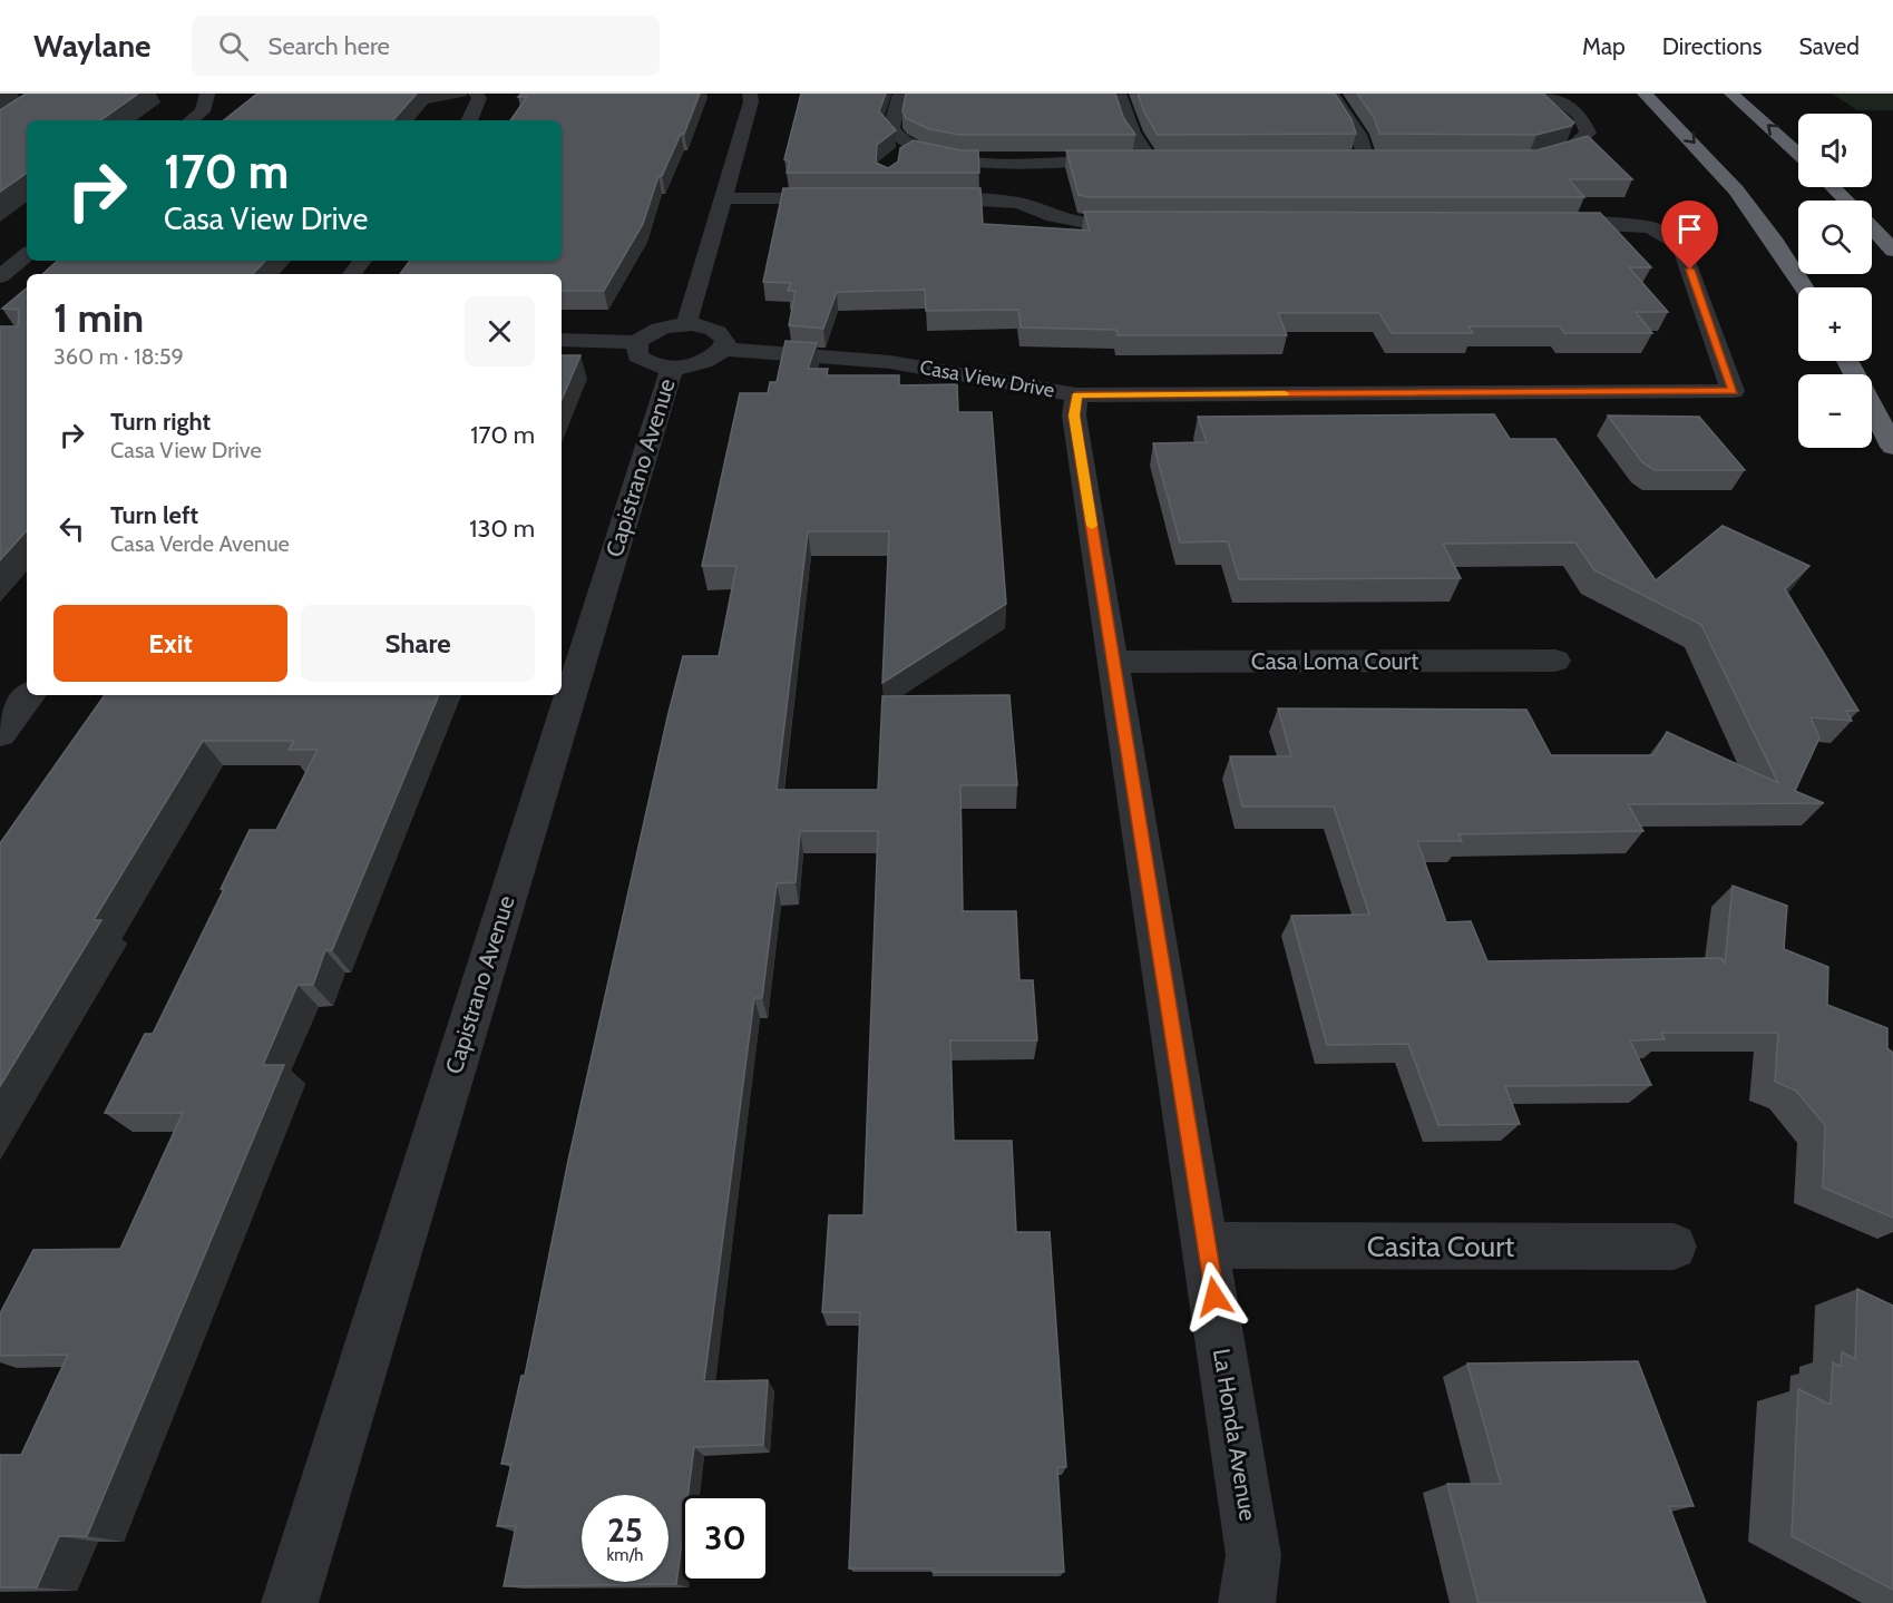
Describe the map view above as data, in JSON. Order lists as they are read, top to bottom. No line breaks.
{"streets":{"street":["Casa View Drive","Capistrano Avenue","Casa Loma Court","Casita Court","La Honda Avenue"]},"crossings":[["Casa View Drive","La Honda Avenue"],["Casa Loma Court","La Honda Avenue"],["Casita Court","La Honda Avenue"]],"page":{"header":"Waylane","search":"Search here","nav":["Map","Directions","Saved"],"map_buttons":["+","−"],"turn":["170 m","Casa View Drive"],"heading":["1 min","360 m · 18:59"],"list":[{"name":"Turn right","note":"Casa View Drive","value":"170 m"},{"name":"Turn left","note":"Casa Verde Avenue","value":"130 m"}],"buttons":["Exit","Share"],"speed":"25 km/h","limit":"30"}}
